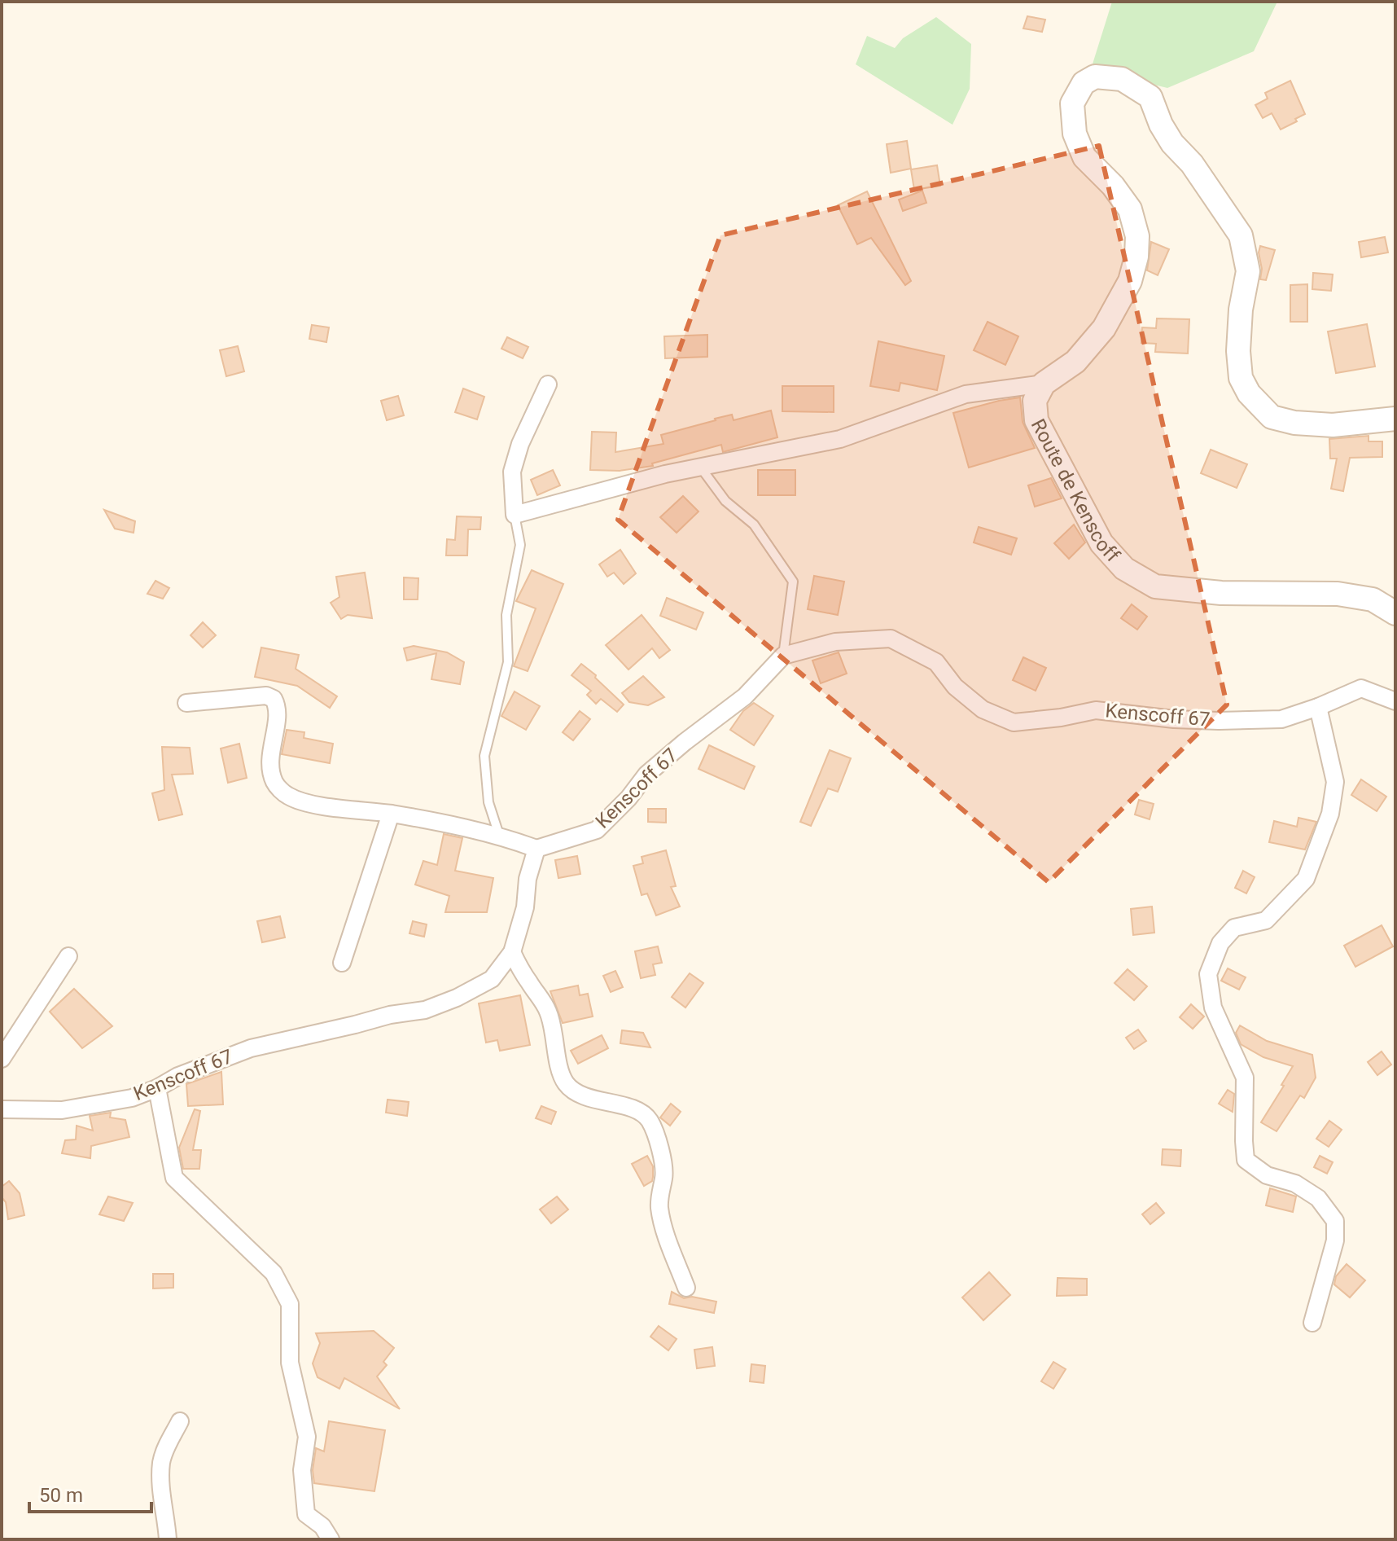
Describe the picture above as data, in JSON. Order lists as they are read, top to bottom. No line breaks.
{"streets":{"main road":["Route de Kenscoff"],"street":["Kenscoff 67"]},"scale_bar":"50 m"}
